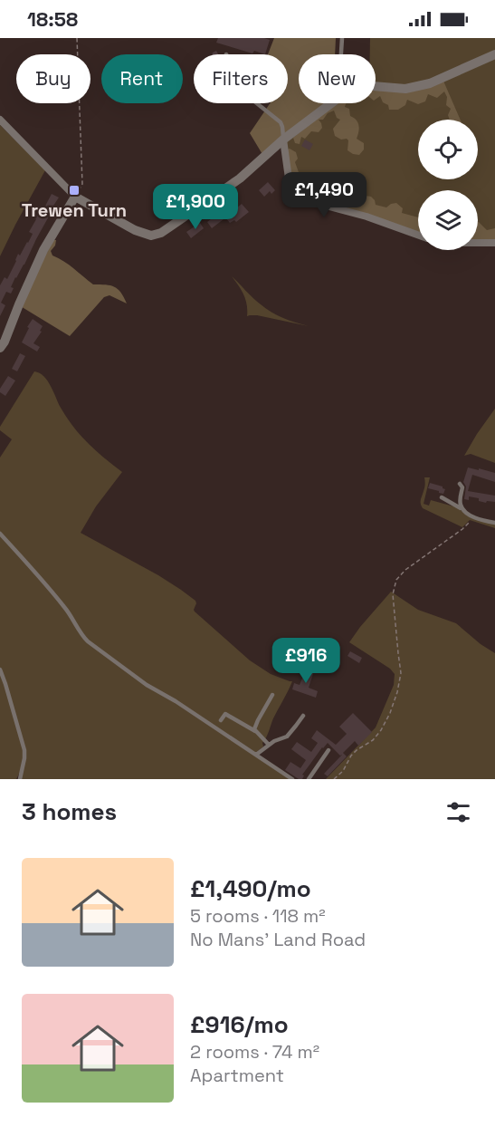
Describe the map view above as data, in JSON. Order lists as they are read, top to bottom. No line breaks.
{"places":{"transit":["Trewen Turn"]},"page":{"status":"18:58","chip":["Buy","Rent","Filters","New"],"price":["£1,490","£1,900","£916"],"heading":"3 homes","list":[{"name":"£1,490/mo","note":"5 rooms · 118 m² · No Mans' Land Road"},{"name":"£916/mo","note":"2 rooms · 74 m² · Apartment"}]}}
